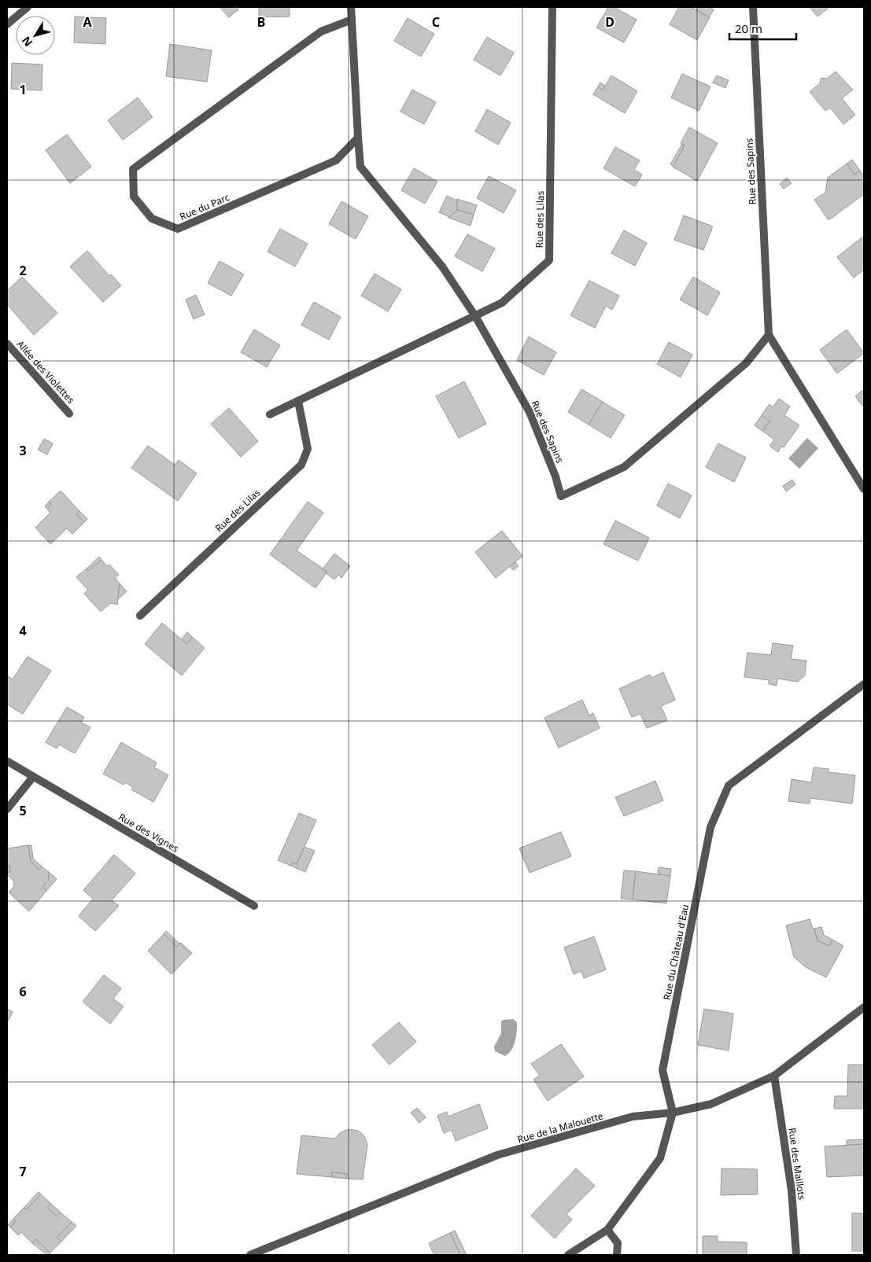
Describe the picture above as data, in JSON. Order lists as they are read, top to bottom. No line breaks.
{"streets":{"street":["Rue des Sapins","Rue du Parc","Rue des Lilas","Allée des Violettes","Rue des Vignes","Rue du Château d'Eau","Rue de la Malouette","Rue des Maillots"]},"crossings":[["Rue des Sapins","Rue du Parc"],["Rue des Sapins","Rue des Lilas"],["Rue du Château d'Eau","Rue de la Malouette"],["Rue de la Malouette","Rue des Maillots"]],"scale_bar":"20 m","north":"bottom left","grid":{"columns":["A","B","C","D"],"rows":["1","2","3","4","5","6","7"]}}
